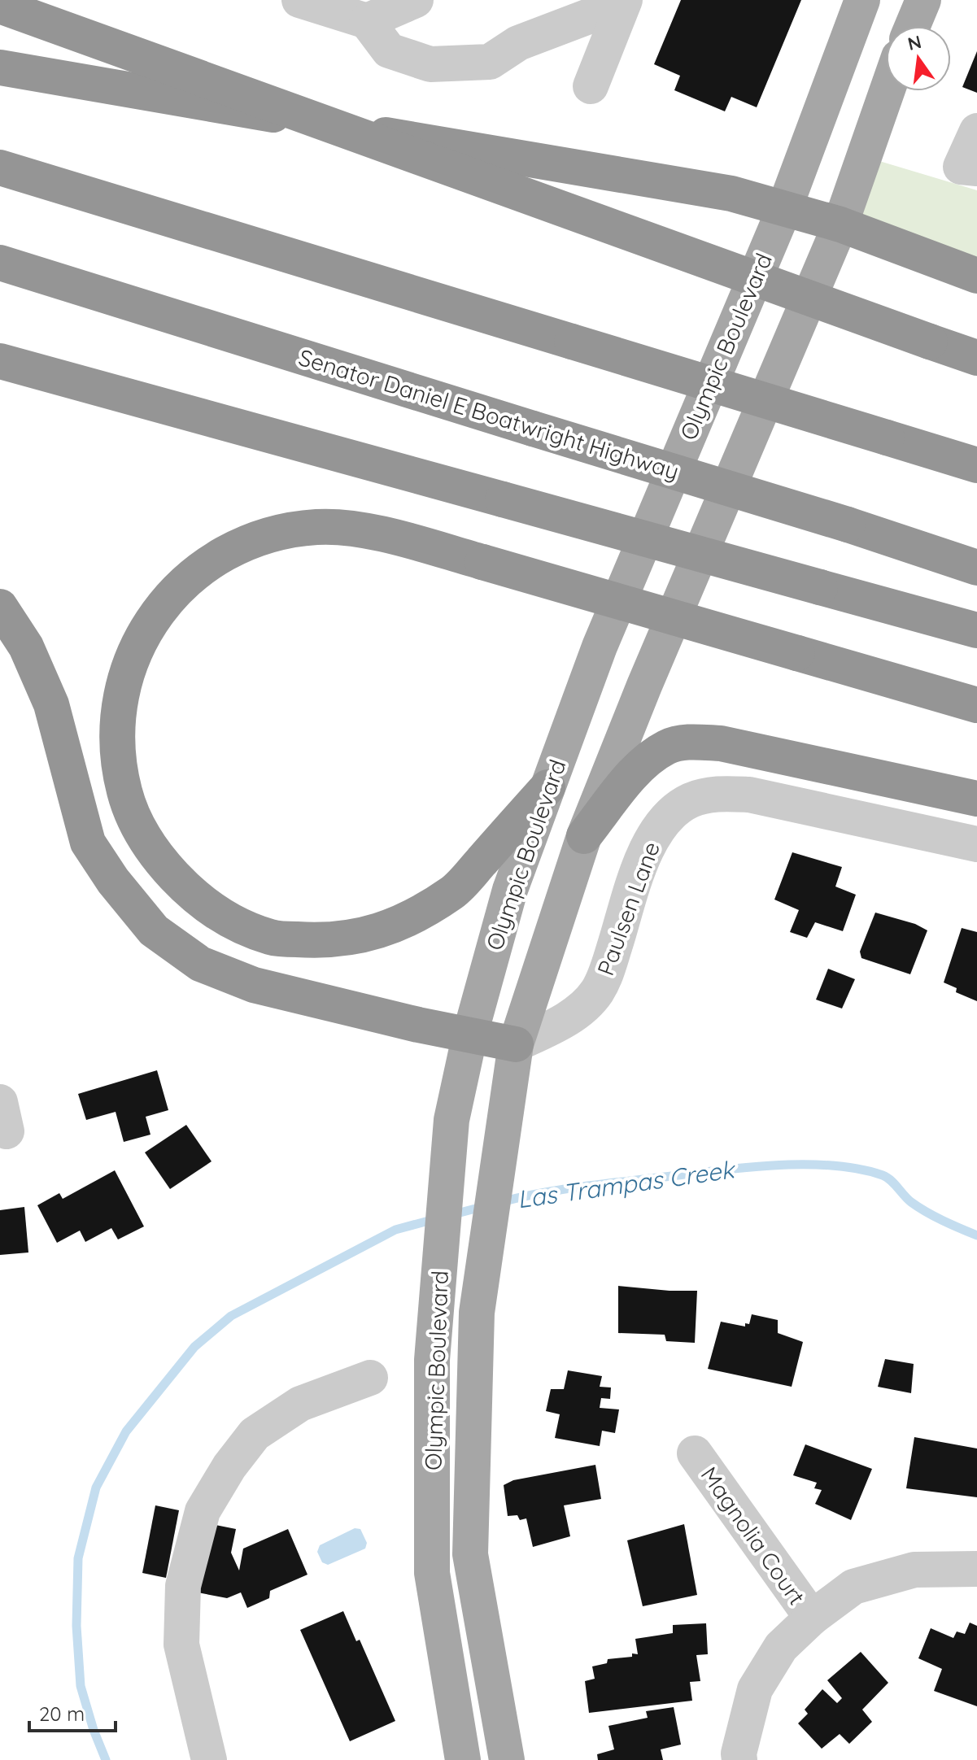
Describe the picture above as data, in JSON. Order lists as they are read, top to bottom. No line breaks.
{"streets":{"highway":["Senator Daniel E Boatwright Highway"],"main road":["Olympic Boulevard"],"street":["Paulsen Lane","Magnolia Court"]},"crossings":[["Olympic Boulevard","Paulsen Lane"]],"water":["Las Trampas Creek"],"scale_bar":"20 m","north":"top"}
